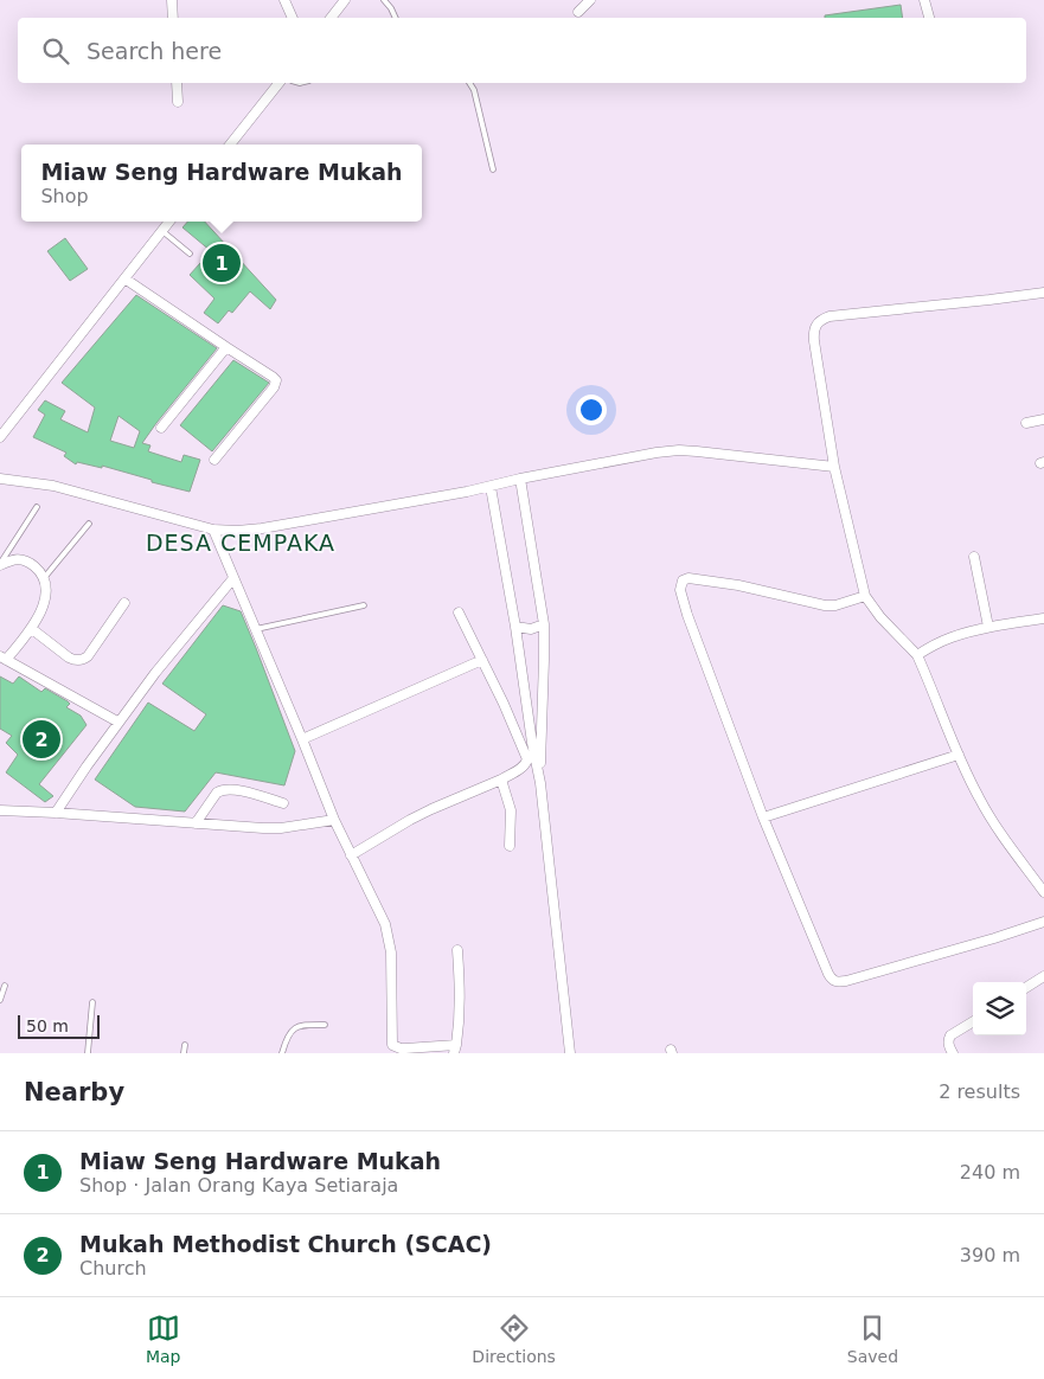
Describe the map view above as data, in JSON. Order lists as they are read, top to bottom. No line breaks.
{"districts":["DESA CEMPAKA"],"scale_bar":"50 m","page":{"search":"Search here","popup":["Miaw Seng Hardware Mukah","Shop"],"pins":["1","2"],"scale":"50 m","heading":["Nearby","2 results"],"list":[{"mark":"1","name":"Miaw Seng Hardware Mukah","note":"Shop · Jalan Orang Kaya Setiaraja","value":"240 m"},{"mark":"2","name":"Mukah Methodist Church (SCAC)","note":"Church","value":"390 m"}],"nav":["Map","Directions","Saved"]}}
